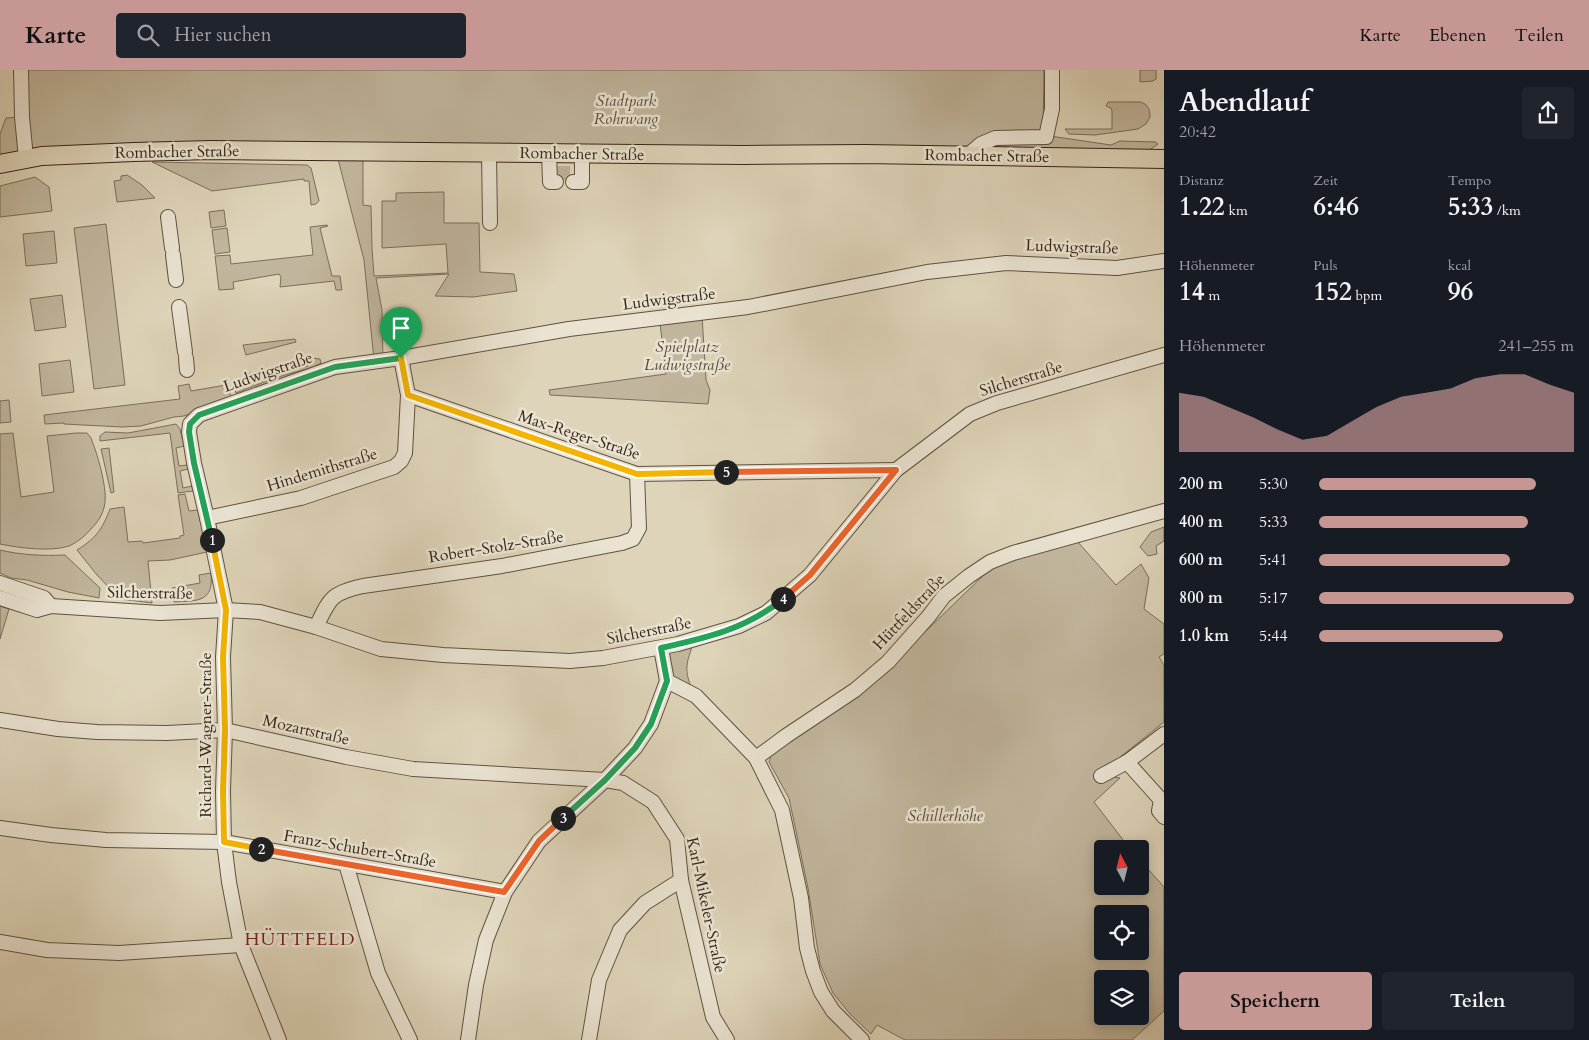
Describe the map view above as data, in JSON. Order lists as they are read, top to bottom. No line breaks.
{"streets":{"main road":["Rombacher Straße"],"street":["Ludwigstraße","Silcherstraße","Max-Reger-Straße","Hindemithstraße","Robert-Stolz-Straße","Hüttfeldstraße","Mozartstraße","Richard-Wagner-Straße","Franz-Schubert-Straße","Karl-Mikeler-Straße"]},"crossings":[["Ludwigstraße","Hindemithstraße"],["Ludwigstraße","Richard-Wagner-Straße"],["Silcherstraße","Max-Reger-Straße"],["Silcherstraße","Robert-Stolz-Straße"],["Silcherstraße","Richard-Wagner-Straße"],["Max-Reger-Straße","Hindemithstraße"],["Max-Reger-Straße","Robert-Stolz-Straße"],["Hindemithstraße","Richard-Wagner-Straße"],["Mozartstraße","Richard-Wagner-Straße"],["Mozartstraße","Karl-Mikeler-Straße"],["Richard-Wagner-Straße","Franz-Schubert-Straße"]],"districts":["HÜTTFELD"],"parks":["Stadtpark Rohrwang","Spielplatz Ludwigstraße","Schillerhöhe"],"north":"top","page":{"header":"Karte","search":"Hier suchen","nav":["Karte","Ebenen","Teilen"],"heading":["Abendlauf","20:42"],"stats":[["Distanz","1.22 km"],["Zeit","6:46"],["Tempo","5:33 /km"],["Höhenmeter","14 m"],["Puls","152 bpm"],["kcal","96"]],"chart":["Höhenmeter","241–255 m"],"pins":["5","1","4","3","2"],"list":[{"name":"200 m","note":"5:30"},{"name":"400 m","note":"5:33"},{"name":"600 m","note":"5:41"},{"name":"800 m","note":"5:17"},{"name":"1.0 km","note":"5:44"}],"buttons":["Speichern","Teilen"]}}
